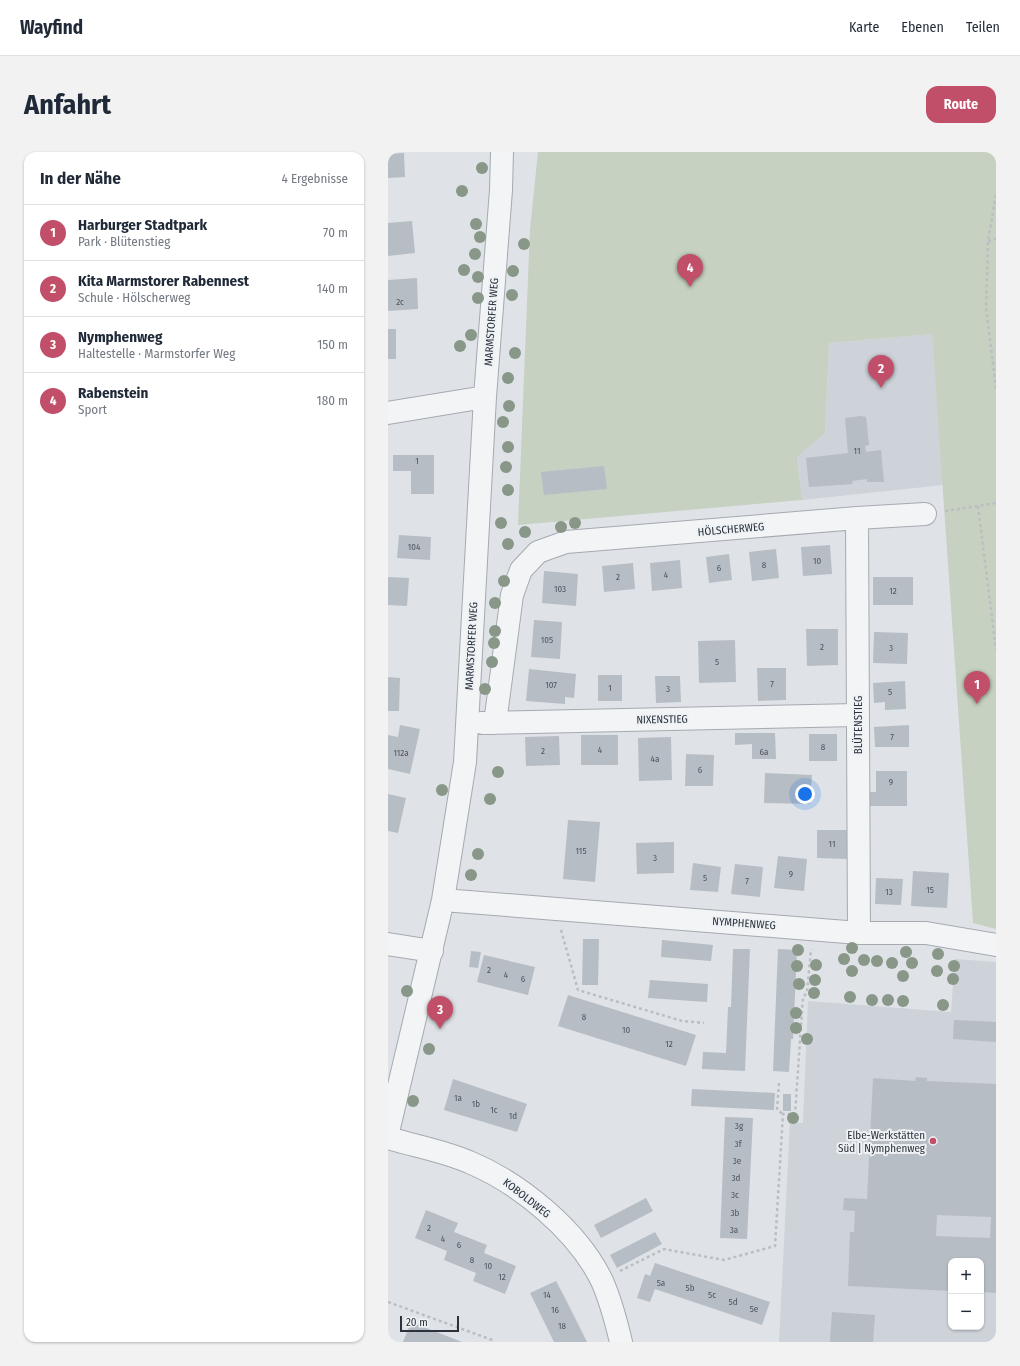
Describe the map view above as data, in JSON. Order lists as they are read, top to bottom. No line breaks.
{"streets":{"street":["MARMSTORFER WEG","HÖLSCHERWEG","NIXENSTIEG","BLÜTENSTIEG","NYMPHENWEG","KOBOLDWEG"]},"crossings":[["MARMSTORFER WEG","NIXENSTIEG"],["MARMSTORFER WEG","NYMPHENWEG"],["HÖLSCHERWEG","NIXENSTIEG"],["HÖLSCHERWEG","BLÜTENSTIEG"],["NIXENSTIEG","BLÜTENSTIEG"],["BLÜTENSTIEG","NYMPHENWEG"]],"places":["Elbe-Werkstätten Süd | Nymphenweg"],"house_numbers":["2c","11","1","104","10","8","6","4","2","103","12","105","2","3","5","7","107","1","3","5","7","8","4","2","6a","112a","4a","6","9","11","115","3","9","5","7","15","13","2","4","6","8","10","12","1a","1b","1c","1d","3g","3f","3e","3d","3c","3b","2","3a","4","6","8","10","12","5a","5b","14","5c","5d","5e","16","18"],"scale_bar":"20 m","page":{"header":"Wayfind","nav":["Karte","Ebenen","Teilen"],"buttons":"Route","title":"Anfahrt","heading":["In der Nähe","4 Ergebnisse"],"list":[{"mark":"1","name":"Harburger Stadtpark","note":"Park · Blütenstieg","value":"70 m"},{"mark":"2","name":"Kita Marmstorer Rabennest","note":"Schule · Hölscherweg","value":"140 m"},{"mark":"3","name":"Nymphenweg","note":"Haltestelle · Marmstorfer Weg","value":"150 m"},{"mark":"4","name":"Rabenstein","note":"Sport","value":"180 m"}],"pins":["4","2","1","3"],"map_buttons":["+","−"],"scale":"20 m"}}
